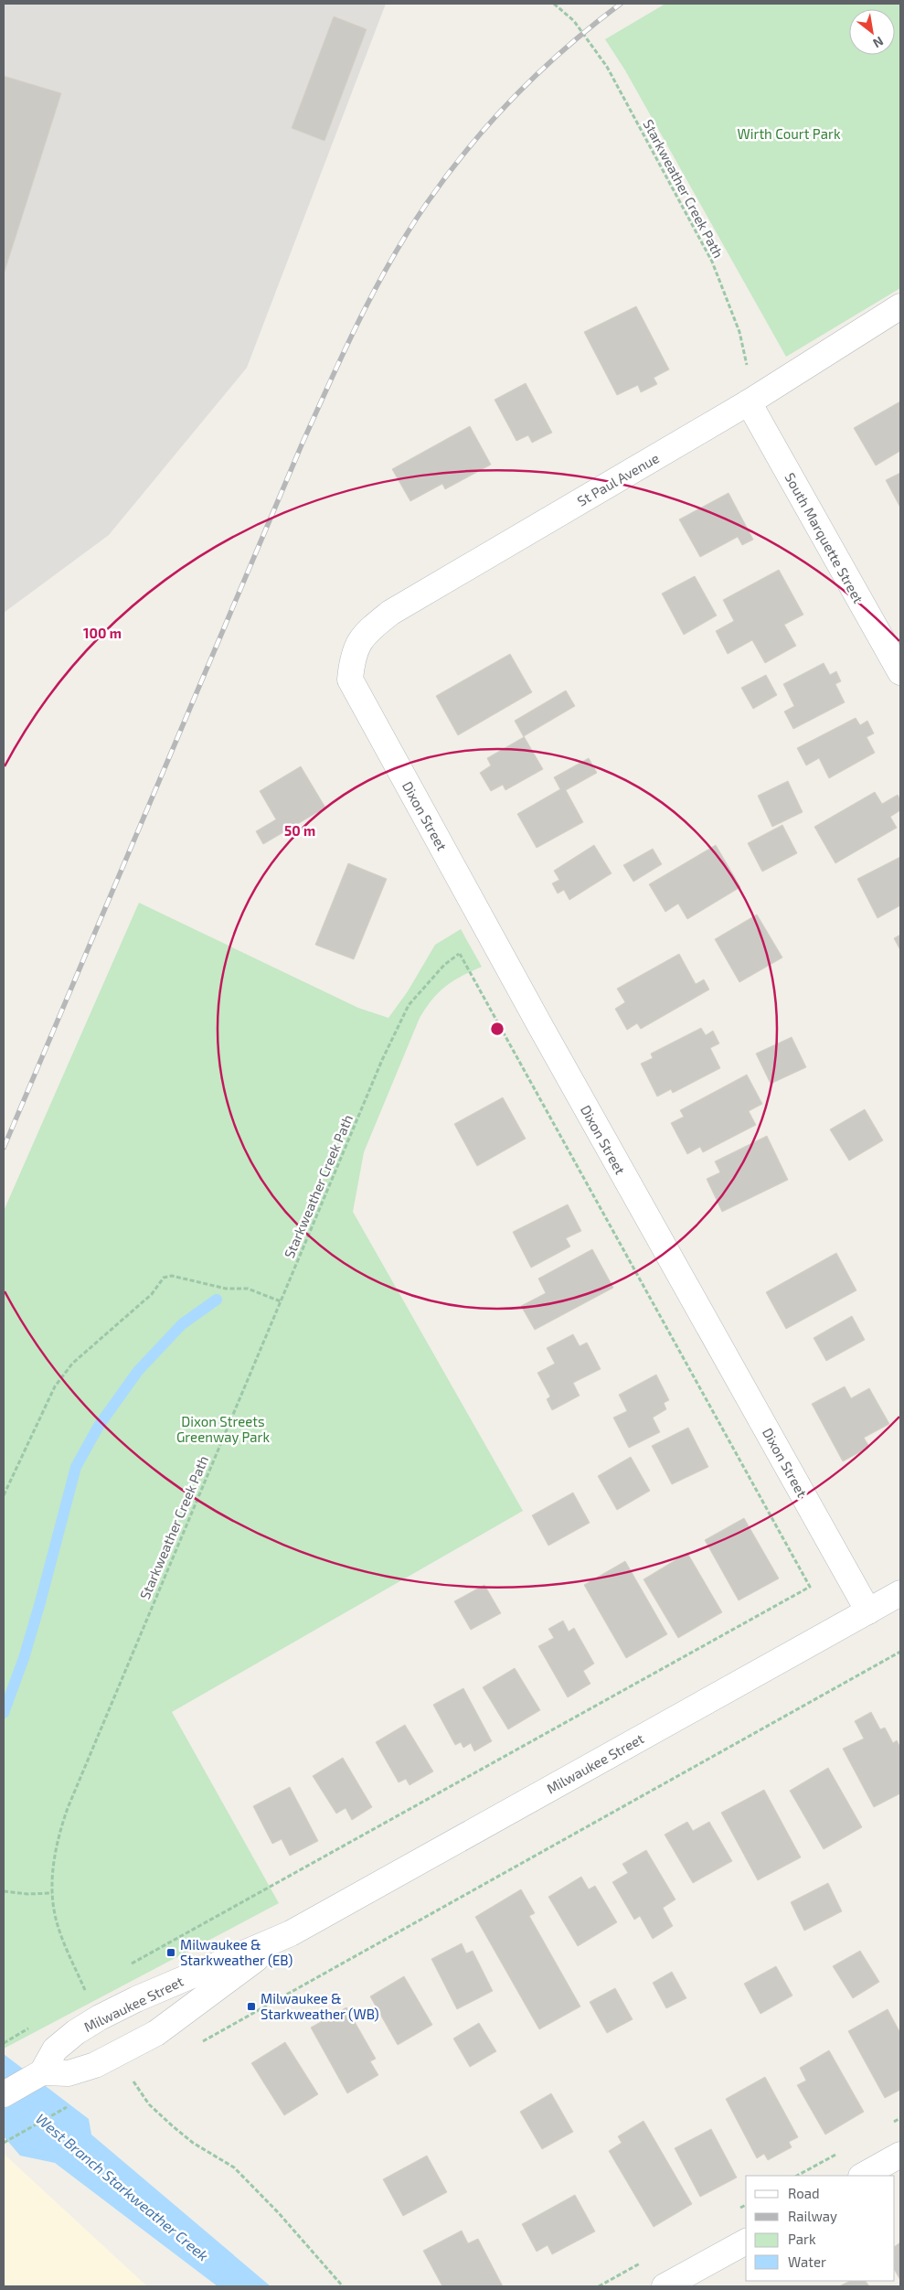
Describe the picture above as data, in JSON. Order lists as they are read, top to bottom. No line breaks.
{"streets":{"street":["St Paul Avenue","South Marquette Street","Dixon Street","Milwaukee Street"],"path":["Starkweather Creek Path"]},"crossings":[["Starkweather Creek Path","St Paul Avenue"],["Starkweather Creek Path","South Marquette Street"],["Starkweather Creek Path","Dixon Street"],["St Paul Avenue","South Marquette Street"],["St Paul Avenue","Dixon Street"],["Dixon Street","Milwaukee Street"]],"water":["West Branch Starkweather Creek"],"parks":["Wirth Court Park","Dixon Streets Greenway Park"],"places":{"transit":["Milwaukee & Starkweather (EB)","Milwaukee & Starkweather (WB)"]},"legend":["Road","Railway","Park","Water"],"north":"bottom right","rings":["100 m","50 m"]}
